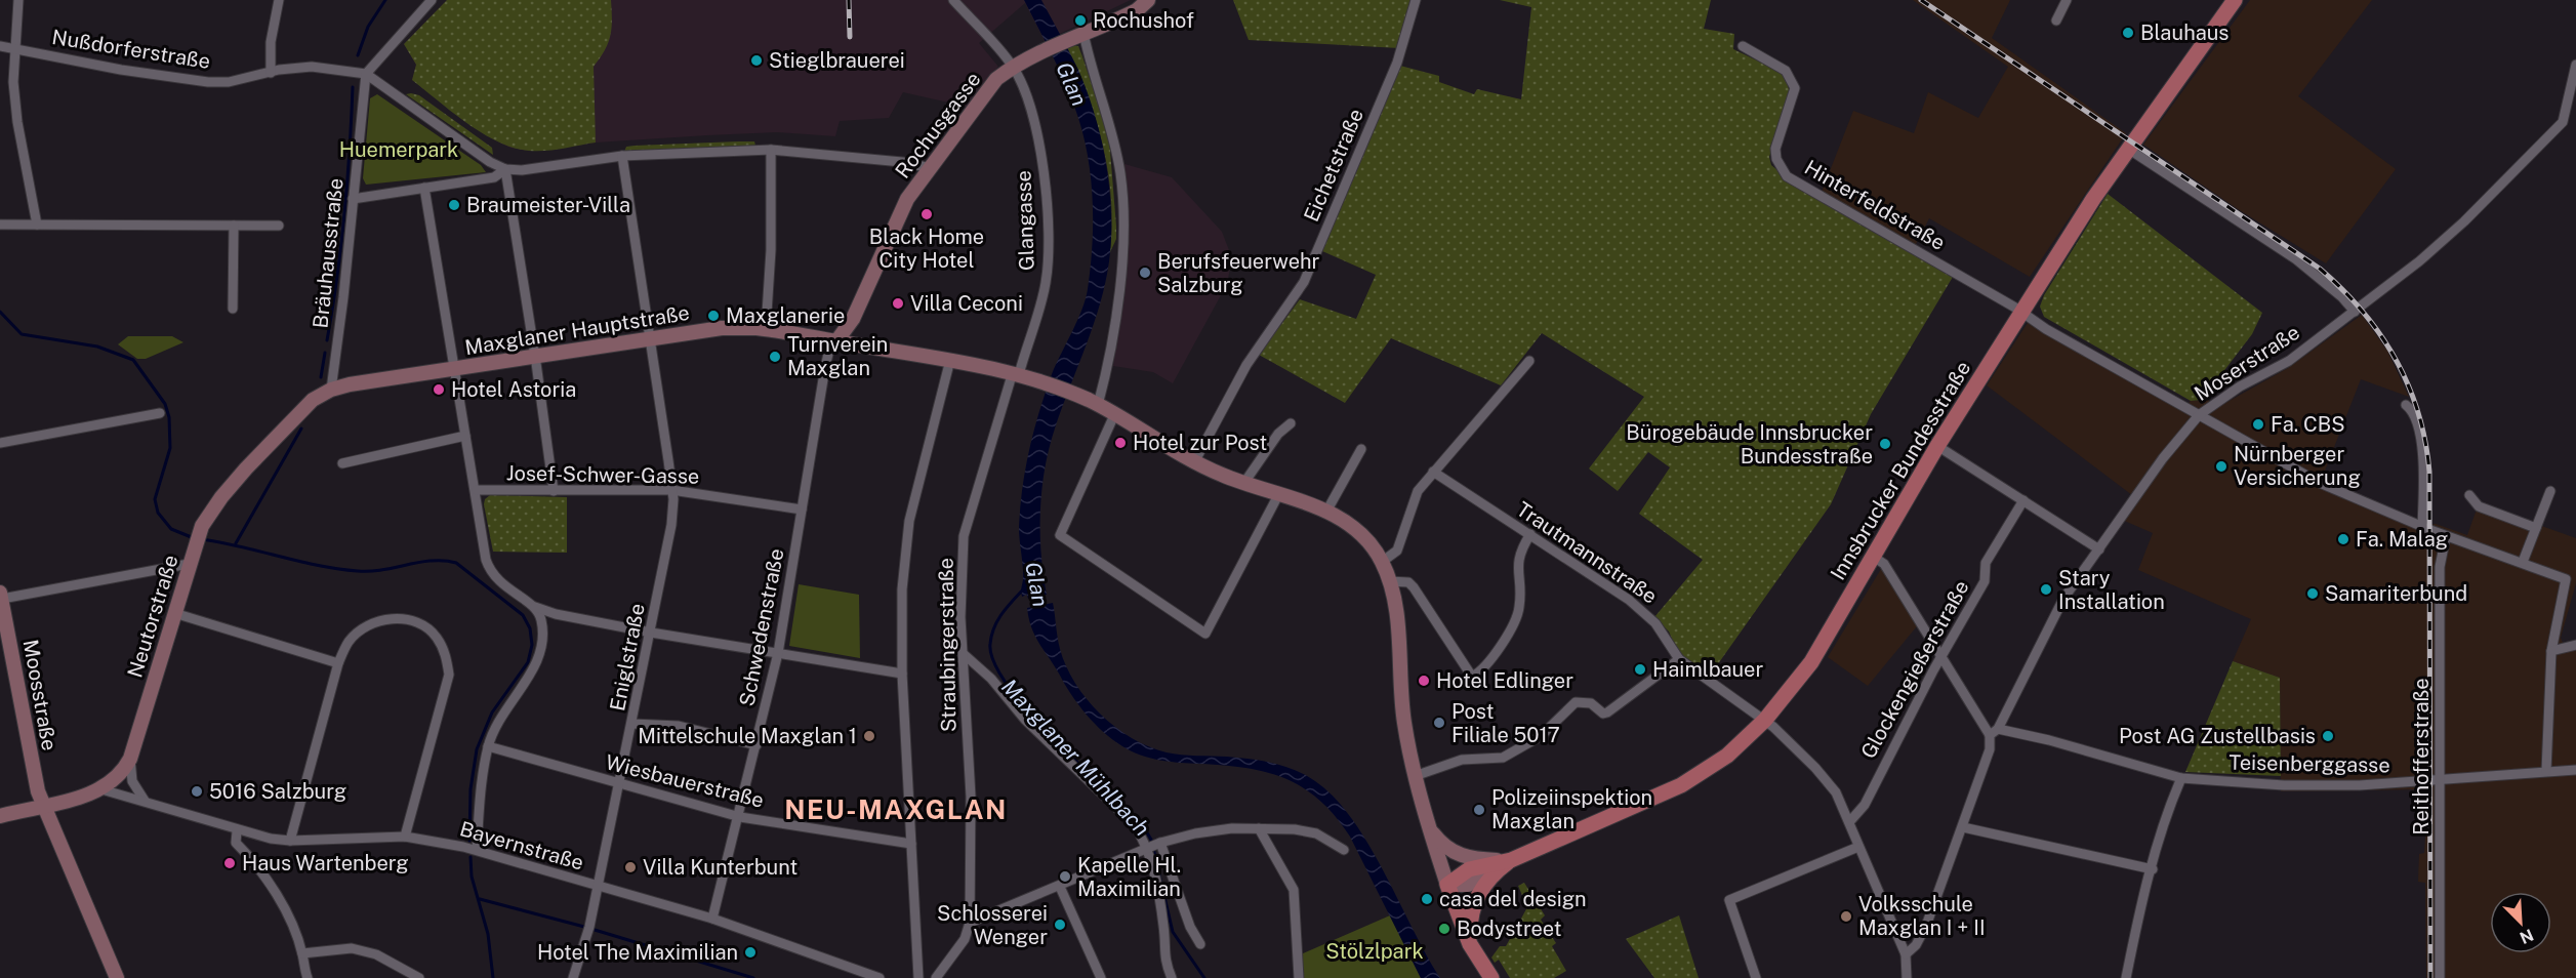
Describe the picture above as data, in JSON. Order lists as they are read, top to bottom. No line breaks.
{"streets":{"main road":["Innsbrucker Bundesstraße"],"street":["Nußdorferstraße","Rochusgasse","Eichetstraße","Hinterfeldstraße","Glangasse","Bräuhausstraße","Maxglaner Hauptstraße","Moserstraße","Josef-Schwer-Gasse","Trautmannstraße","Neutorstraße","Schwedenstraße","Straubingerstraße","Eniglstraße","Glockengießerstraße","Moosstraße","Reithofferstraße","Teisenberggasse","Wiesbauerstraße","Bayernstraße"]},"crossings":[["Nußdorferstraße","Bräuhausstraße"],["Rochusgasse","Glangasse"],["Rochusgasse","Maxglaner Hauptstraße"],["Rochusgasse","Schwedenstraße"],["Eichetstraße","Maxglaner Hauptstraße"],["Hinterfeldstraße","Moserstraße"],["Hinterfeldstraße","Innsbrucker Bundesstraße"],["Hinterfeldstraße","Reithofferstraße"],["Glangasse","Maxglaner Hauptstraße"],["Glangasse","Straubingerstraße"],["Bräuhausstraße","Maxglaner Hauptstraße"],["Bräuhausstraße","Neutorstraße"],["Maxglaner Hauptstraße","Innsbrucker Bundesstraße"],["Maxglaner Hauptstraße","Neutorstraße"],["Maxglaner Hauptstraße","Schwedenstraße"],["Maxglaner Hauptstraße","Straubingerstraße"],["Maxglaner Hauptstraße","Eniglstraße"],["Moserstraße","Trautmannstraße"],["Moserstraße","Teisenberggasse"],["Innsbrucker Bundesstraße","Trautmannstraße"],["Josef-Schwer-Gasse","Schwedenstraße"],["Josef-Schwer-Gasse","Eniglstraße"],["Trautmannstraße","Glockengießerstraße"],["Neutorstraße","Moosstraße"],["Neutorstraße","Bayernstraße"],["Schwedenstraße","Wiesbauerstraße"],["Schwedenstraße","Bayernstraße"],["Eniglstraße","Wiesbauerstraße"],["Eniglstraße","Bayernstraße"],["Reithofferstraße","Teisenberggasse"]],"districts":["NEU-MAXGLAN"],"water":["Glan","Maxglaner Mühlbach"],"parks":["Huemerpark","Stölzlpark"],"places":["Rochushof","Blauhaus","Stieglbrauerei","Braumeister-Villa","Black Home City Hotel","Berufsfeuerwehr Salzburg","Villa Ceconi","Maxglanerie","Turnverein Maxglan","Hotel Astoria","Fa. CBS","Hotel zur Post","Bürogebäude Innsbrucker Bundesstraße","Nürnberger Versicherung","Fa. Malag","Stary Installation","Samariterbund","Haimlbauer","Hotel Edlinger","Post Filiale 5017","Mittelschule Maxglan 1","Post AG Zustellbasis","5016 Salzburg","Polizeiinspektion Maxglan","Haus Wartenberg","Villa Kunterbunt","Kapelle Hl. Maximilian","casa del design","Volksschule Maxglan I + II","Schlosserei Wenger","Bodystreet","Hotel The Maximilian"],"north":"bottom right"}
